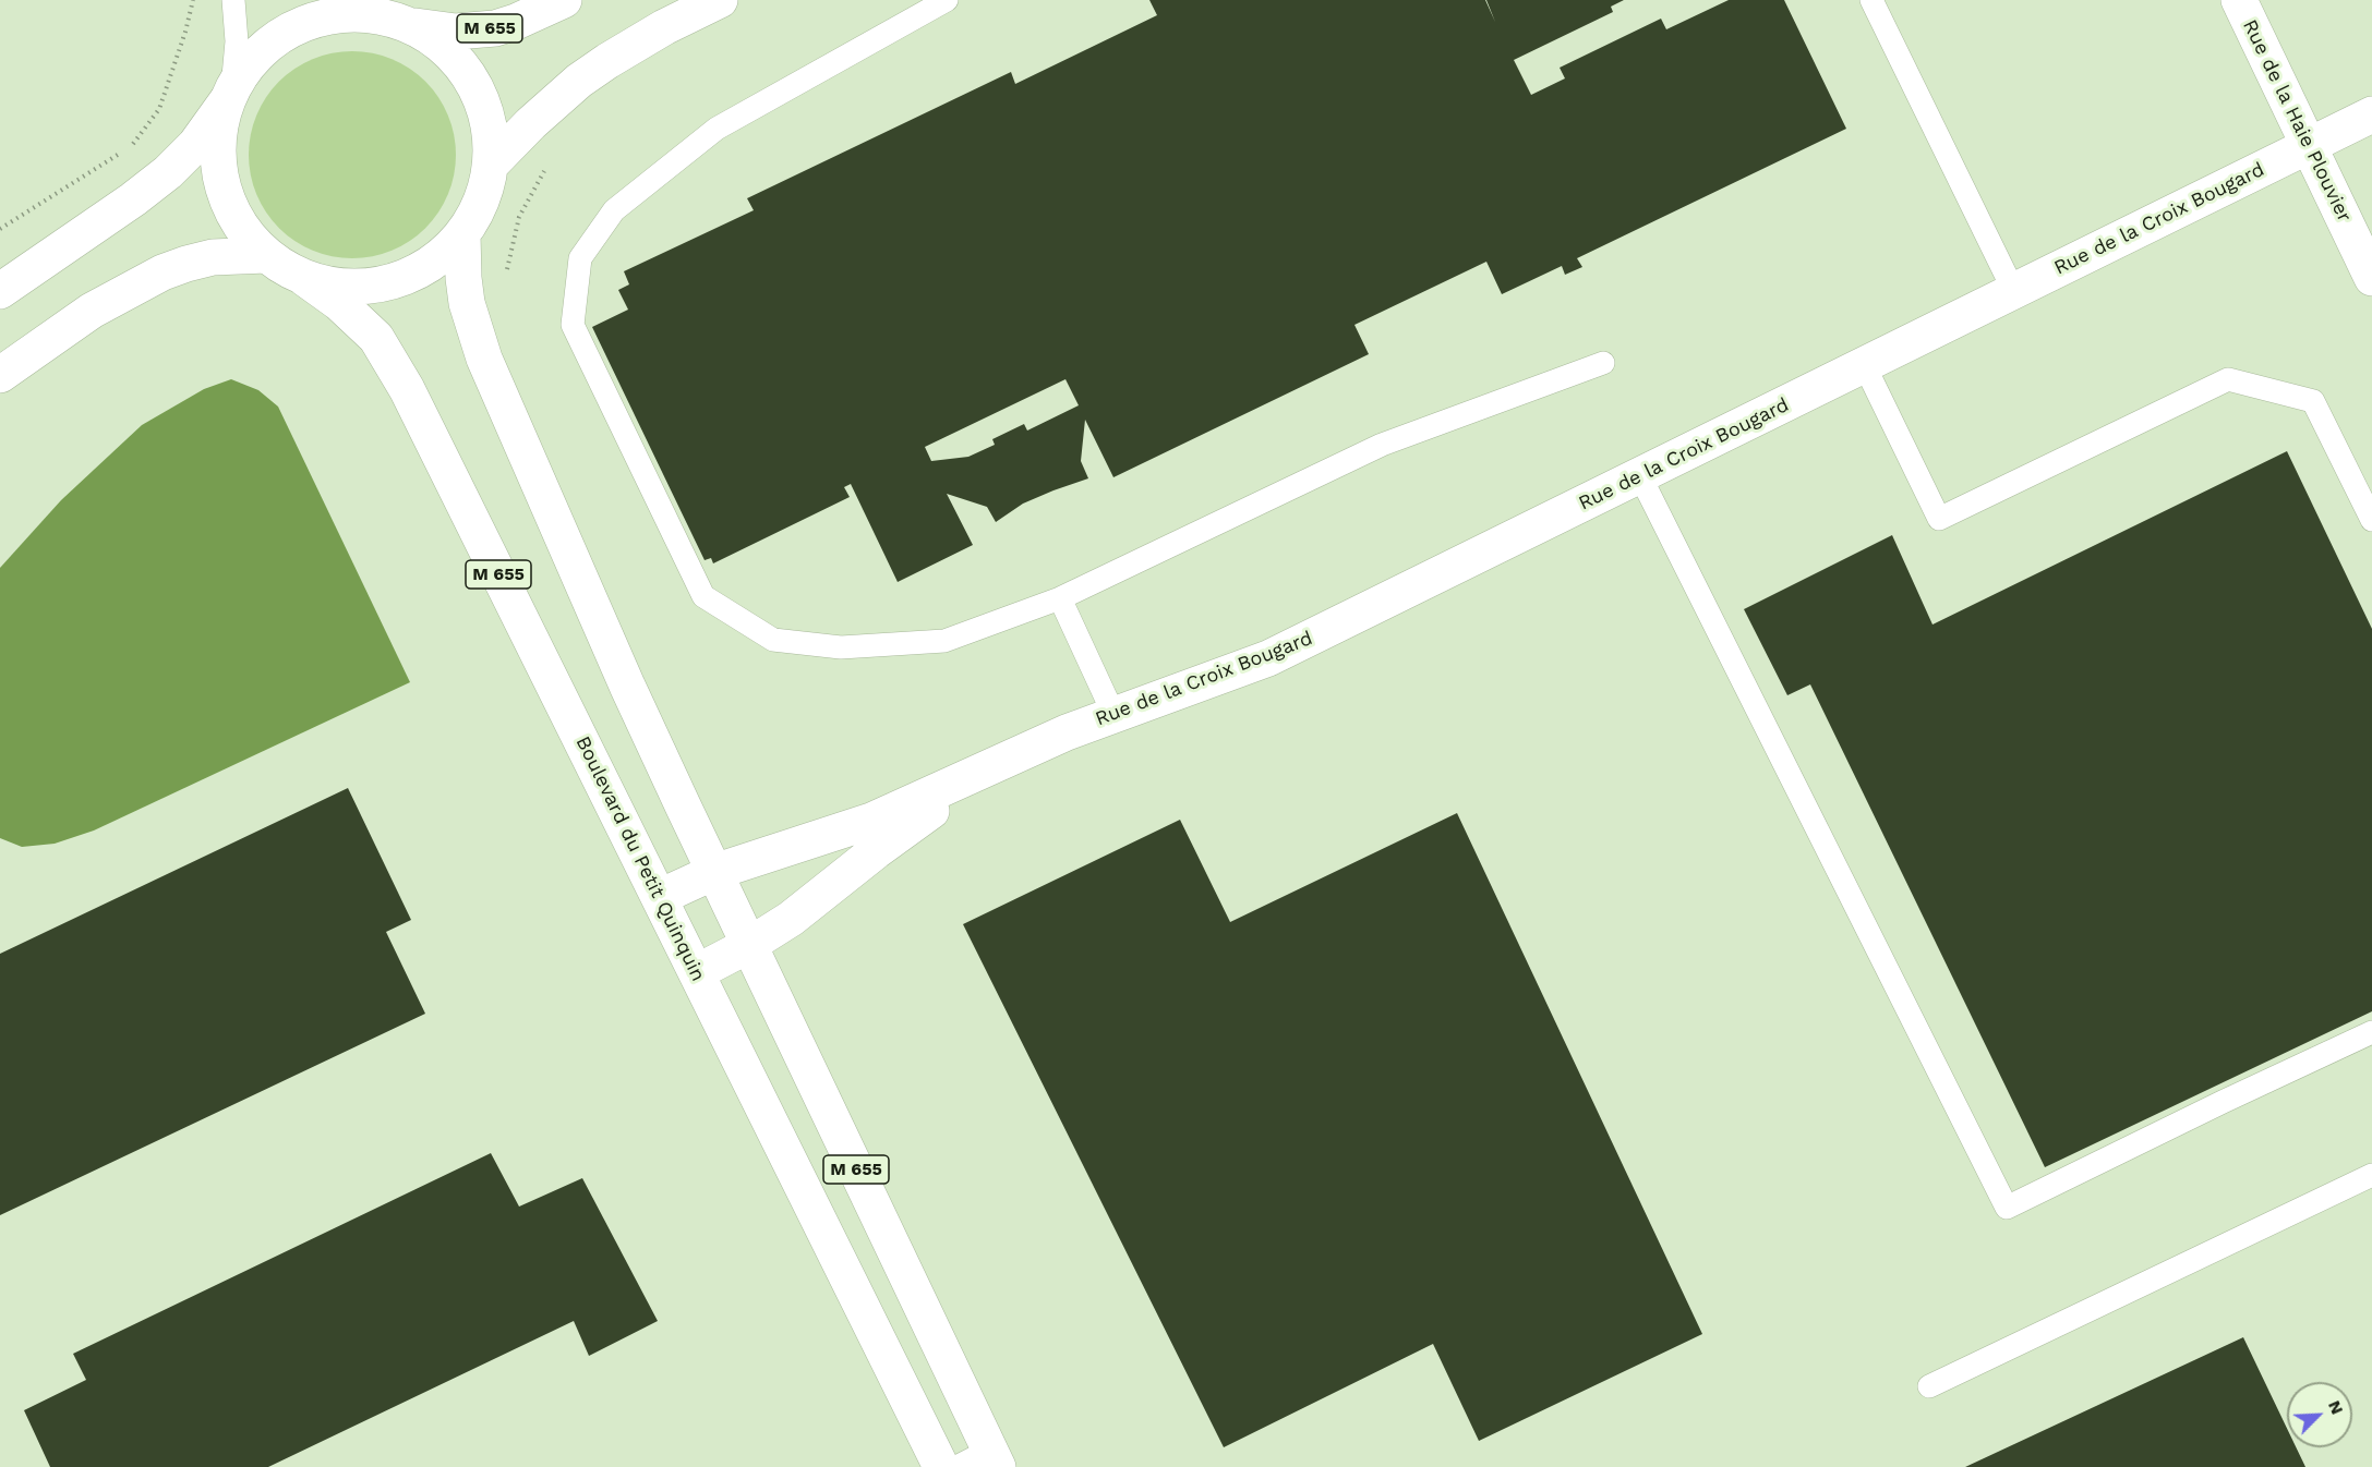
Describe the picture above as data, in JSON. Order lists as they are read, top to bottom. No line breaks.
{"streets":{"main road":["M 655","Rue de la Haie Plouvier","Rue de la Croix Bougard","Boulevard du Petit Quinquin"]},"crossings":[["Rue de la Haie Plouvier","Rue de la Croix Bougard"]],"north":"top right"}
